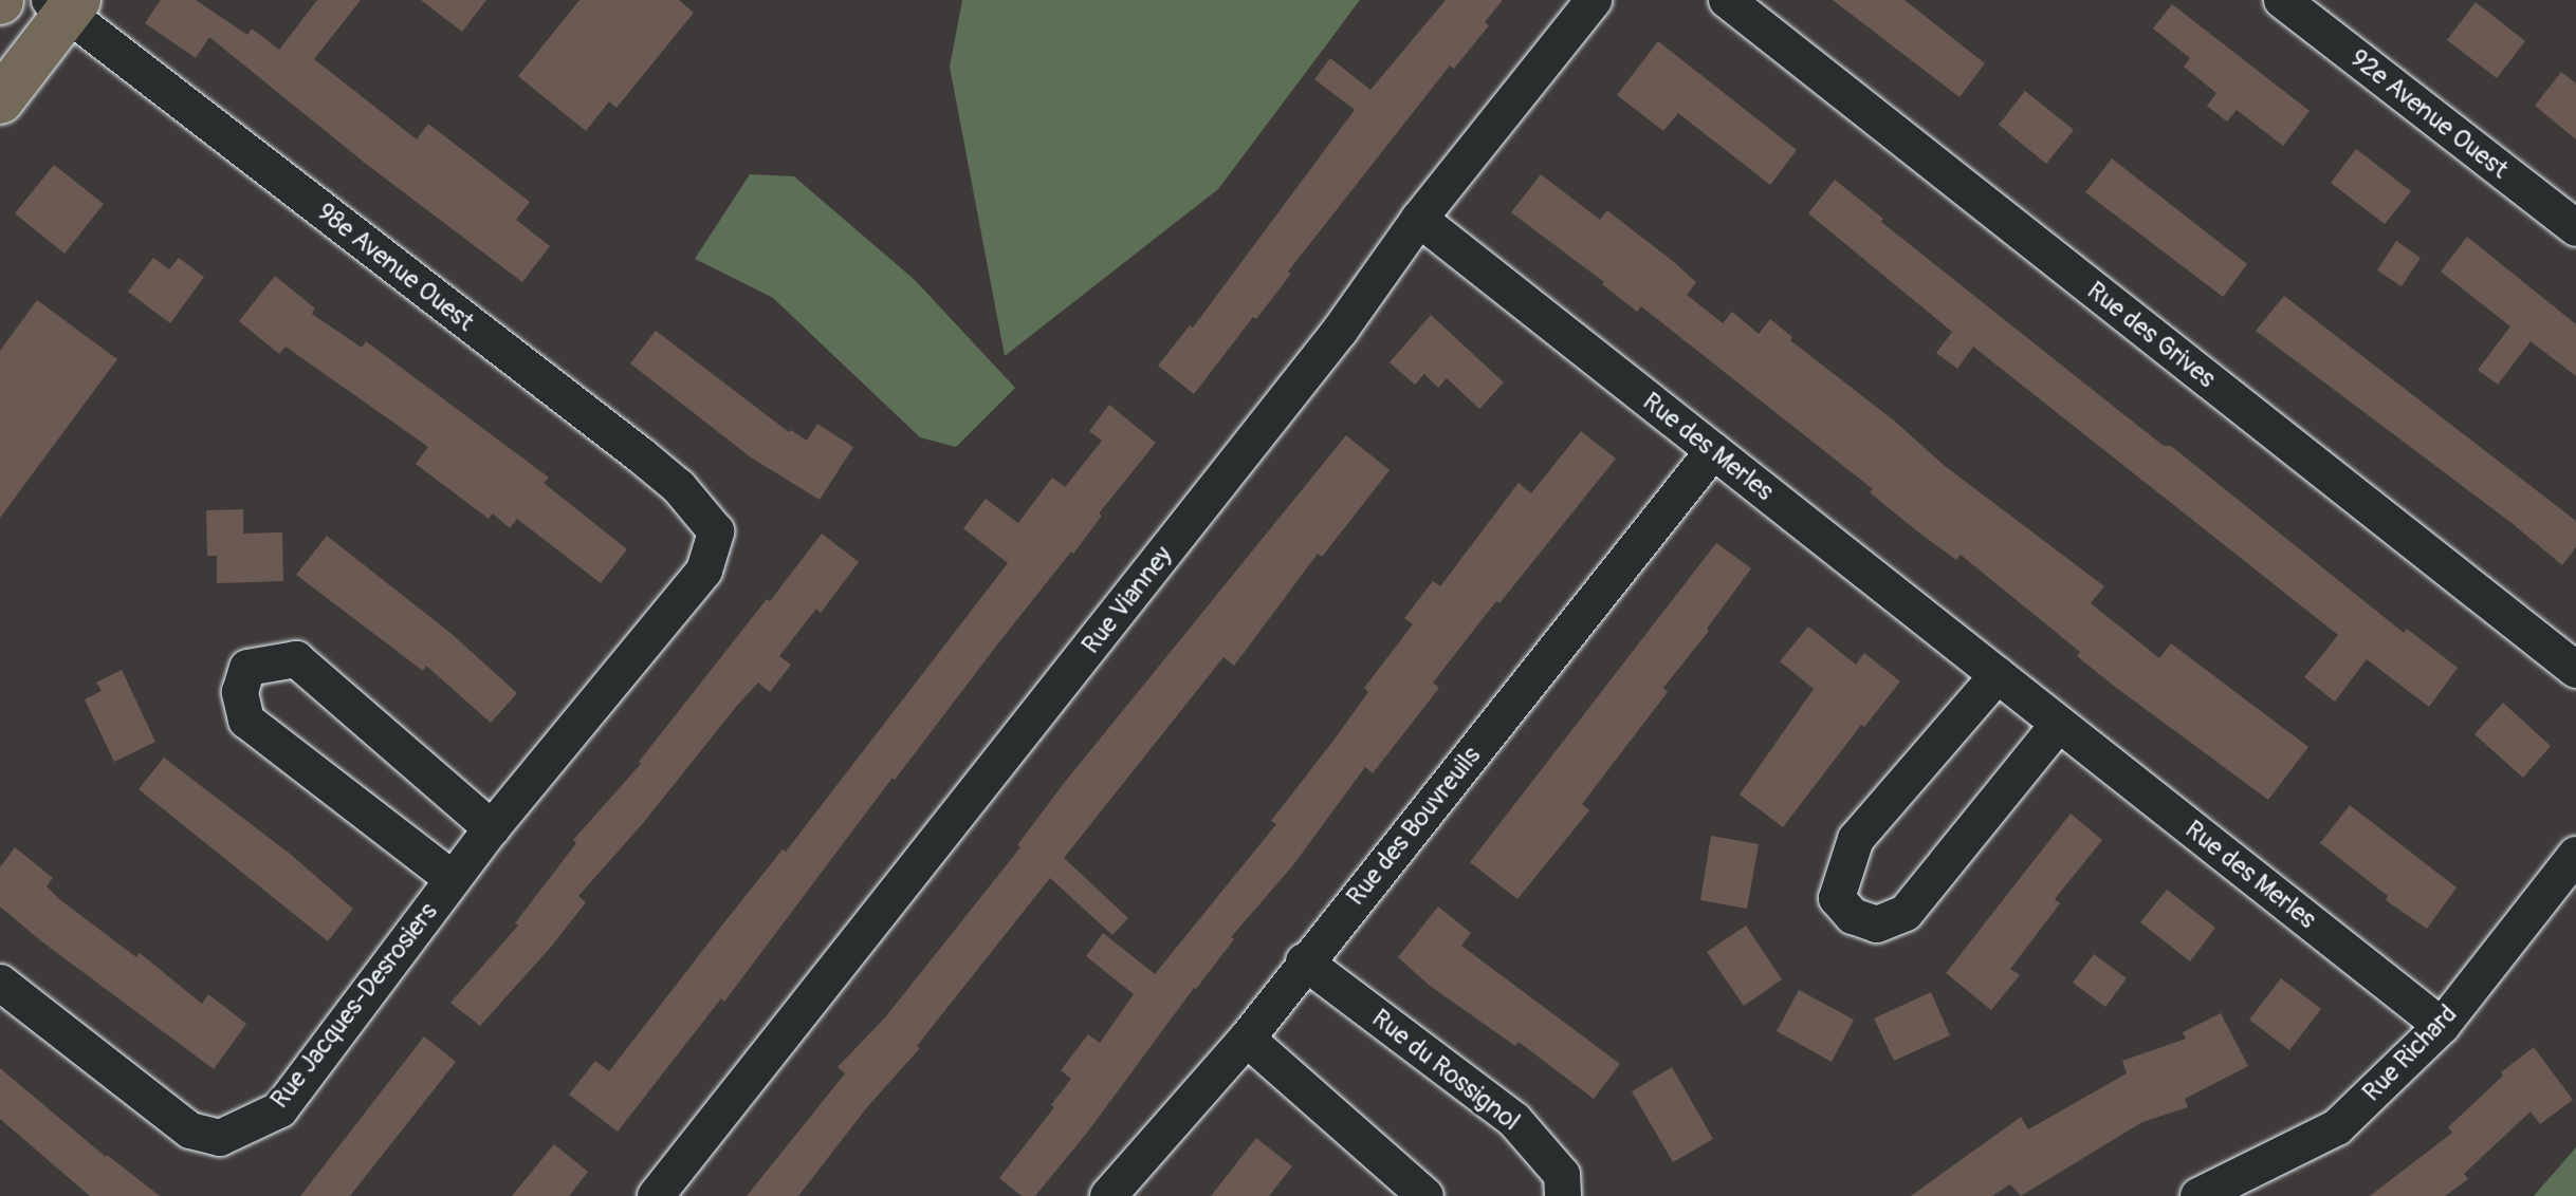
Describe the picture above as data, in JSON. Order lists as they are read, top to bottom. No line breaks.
{"streets":{"street":["92e Avenue Ouest","98e Avenue Ouest","Rue des Grives","Rue des Merles","Rue Vianney","Rue des Bouvreuils","Rue Jacques-Desrosiers","Rue Richard","Rue du Rossignol"]},"crossings":[["98e Avenue Ouest","Rue Jacques-Desrosiers"],["Rue des Merles","Rue Vianney"],["Rue des Merles","Rue des Bouvreuils"],["Rue des Merles","Rue Richard"],["Rue des Bouvreuils","Rue du Rossignol"]]}
